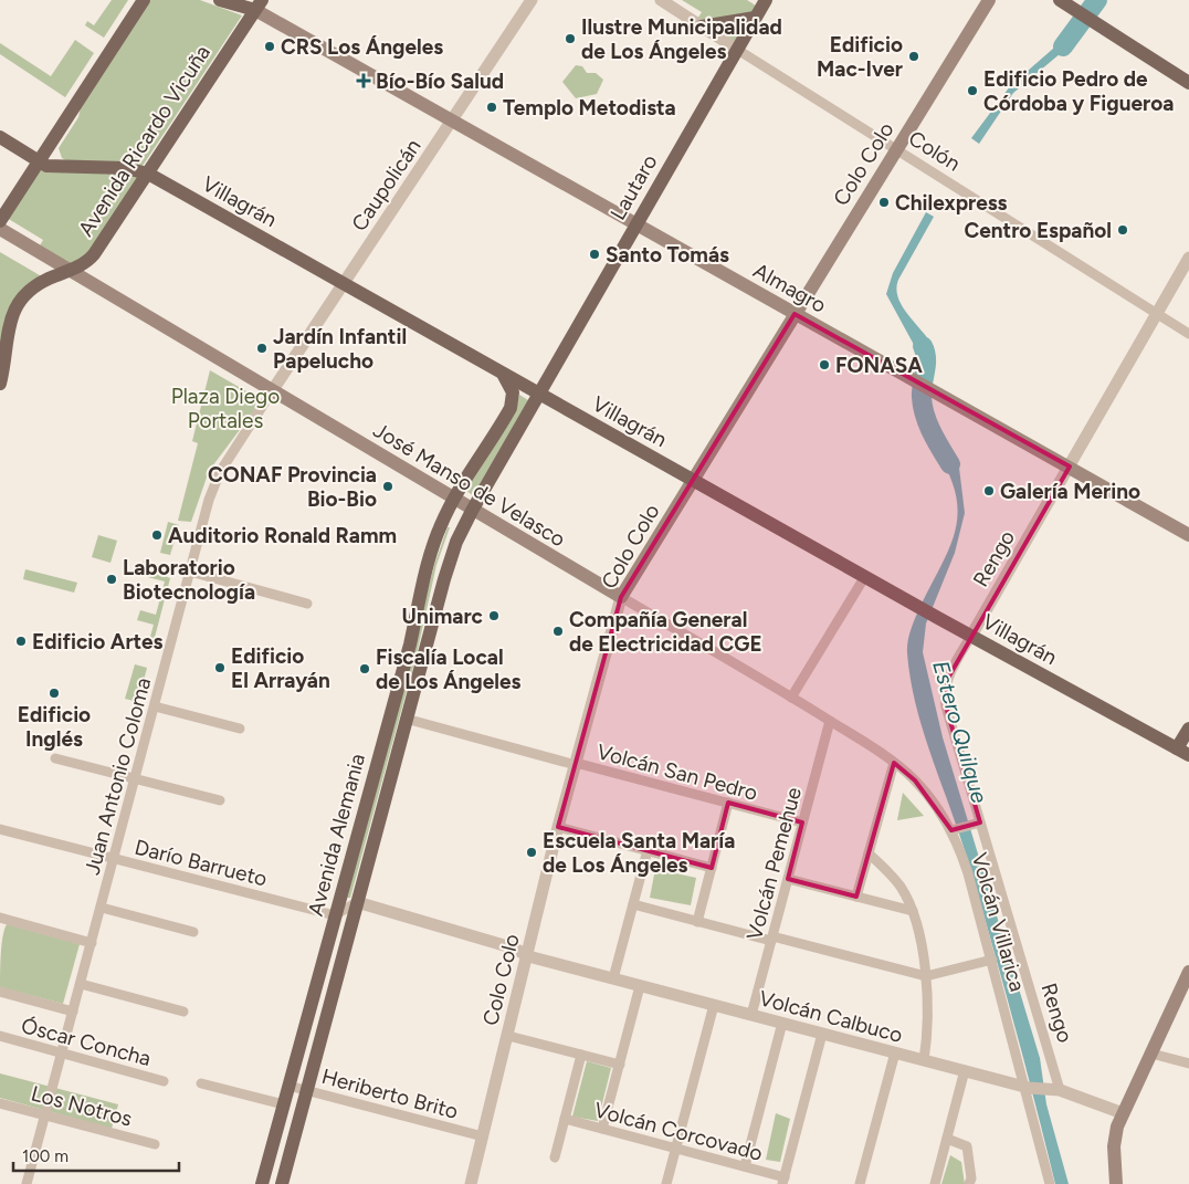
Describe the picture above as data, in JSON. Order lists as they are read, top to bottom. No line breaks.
{"streets":{"main road":["Avenida Ricardo Vicuña","Colo Colo","Lautaro","Villagrán","Almagro","José Manso de Velasco","Avenida Alemania"],"street":["Colón","Caupolicán","Rengo","Volcán San Pedro","Juan Antonio Coloma","Darío Barrueto","Volcán Pemehue","Volcán Villarica","Volcán Calbuco","Óscar Concha","Heriberto Brito","Los Notros","Volcán Corcovado"]},"crossings":[["Avenida Ricardo Vicuña","Villagrán"],["Avenida Ricardo Vicuña","Almagro"],["Avenida Ricardo Vicuña","José Manso de Velasco"],["Colón","Colo Colo"],["Colón","Lautaro"],["Colón","Rengo"],["Colo Colo","Villagrán"],["Colo Colo","Almagro"],["Colo Colo","José Manso de Velasco"],["Colo Colo","Volcán San Pedro"],["Colo Colo","Volcán Calbuco"],["Colo Colo","Heriberto Brito"],["Caupolicán","Villagrán"],["Caupolicán","Almagro"],["Caupolicán","José Manso de Velasco"],["Caupolicán","Juan Antonio Coloma"],["Lautaro","Villagrán"],["Lautaro","Almagro"],["Lautaro","José Manso de Velasco"],["Lautaro","Avenida Alemania"],["Villagrán","Rengo"],["Almagro","Rengo"],["José Manso de Velasco","Juan Antonio Coloma"],["José Manso de Velasco","Avenida Alemania"],["José Manso de Velasco","Volcán Pemehue"],["José Manso de Velasco","Volcán Villarica"],["Rengo","Volcán Calbuco"],["Volcán San Pedro","Avenida Alemania"],["Volcán San Pedro","Volcán Pemehue"],["Juan Antonio Coloma","Darío Barrueto"],["Juan Antonio Coloma","Óscar Concha"],["Juan Antonio Coloma","Los Notros"],["Avenida Alemania","Darío Barrueto"],["Avenida Alemania","Volcán Calbuco"],["Avenida Alemania","Heriberto Brito"],["Volcán Pemehue","Volcán Calbuco"],["Volcán Villarica","Volcán Calbuco"]],"water":["Estero Quilque"],"parks":["Plaza Diego Portales"],"places":{"other":["Ilustre Municipalidad de Los Ángeles","CRS Los Ángeles","Edificio Mac-Iver","Edificio Pedro de Córdoba y Figueroa","Templo Metodista","Chilexpress","Centro Español","Santo Tomás","Jardín Infantil Papelucho","FONASA","CONAF Provincia Bio-Bio","Galería Merino","Auditorio Ronald Ramm","Laboratorio Biotecnología","Unimarc","Compañía General de Electricidad CGE","Edificio Artes","Edificio El Arrayán","Fiscalía Local de Los Ángeles","Edificio Inglés","Escuela Santa María de Los Ángeles"],"health":["Bío-Bío Salud"]},"scale_bar":"100 m"}
